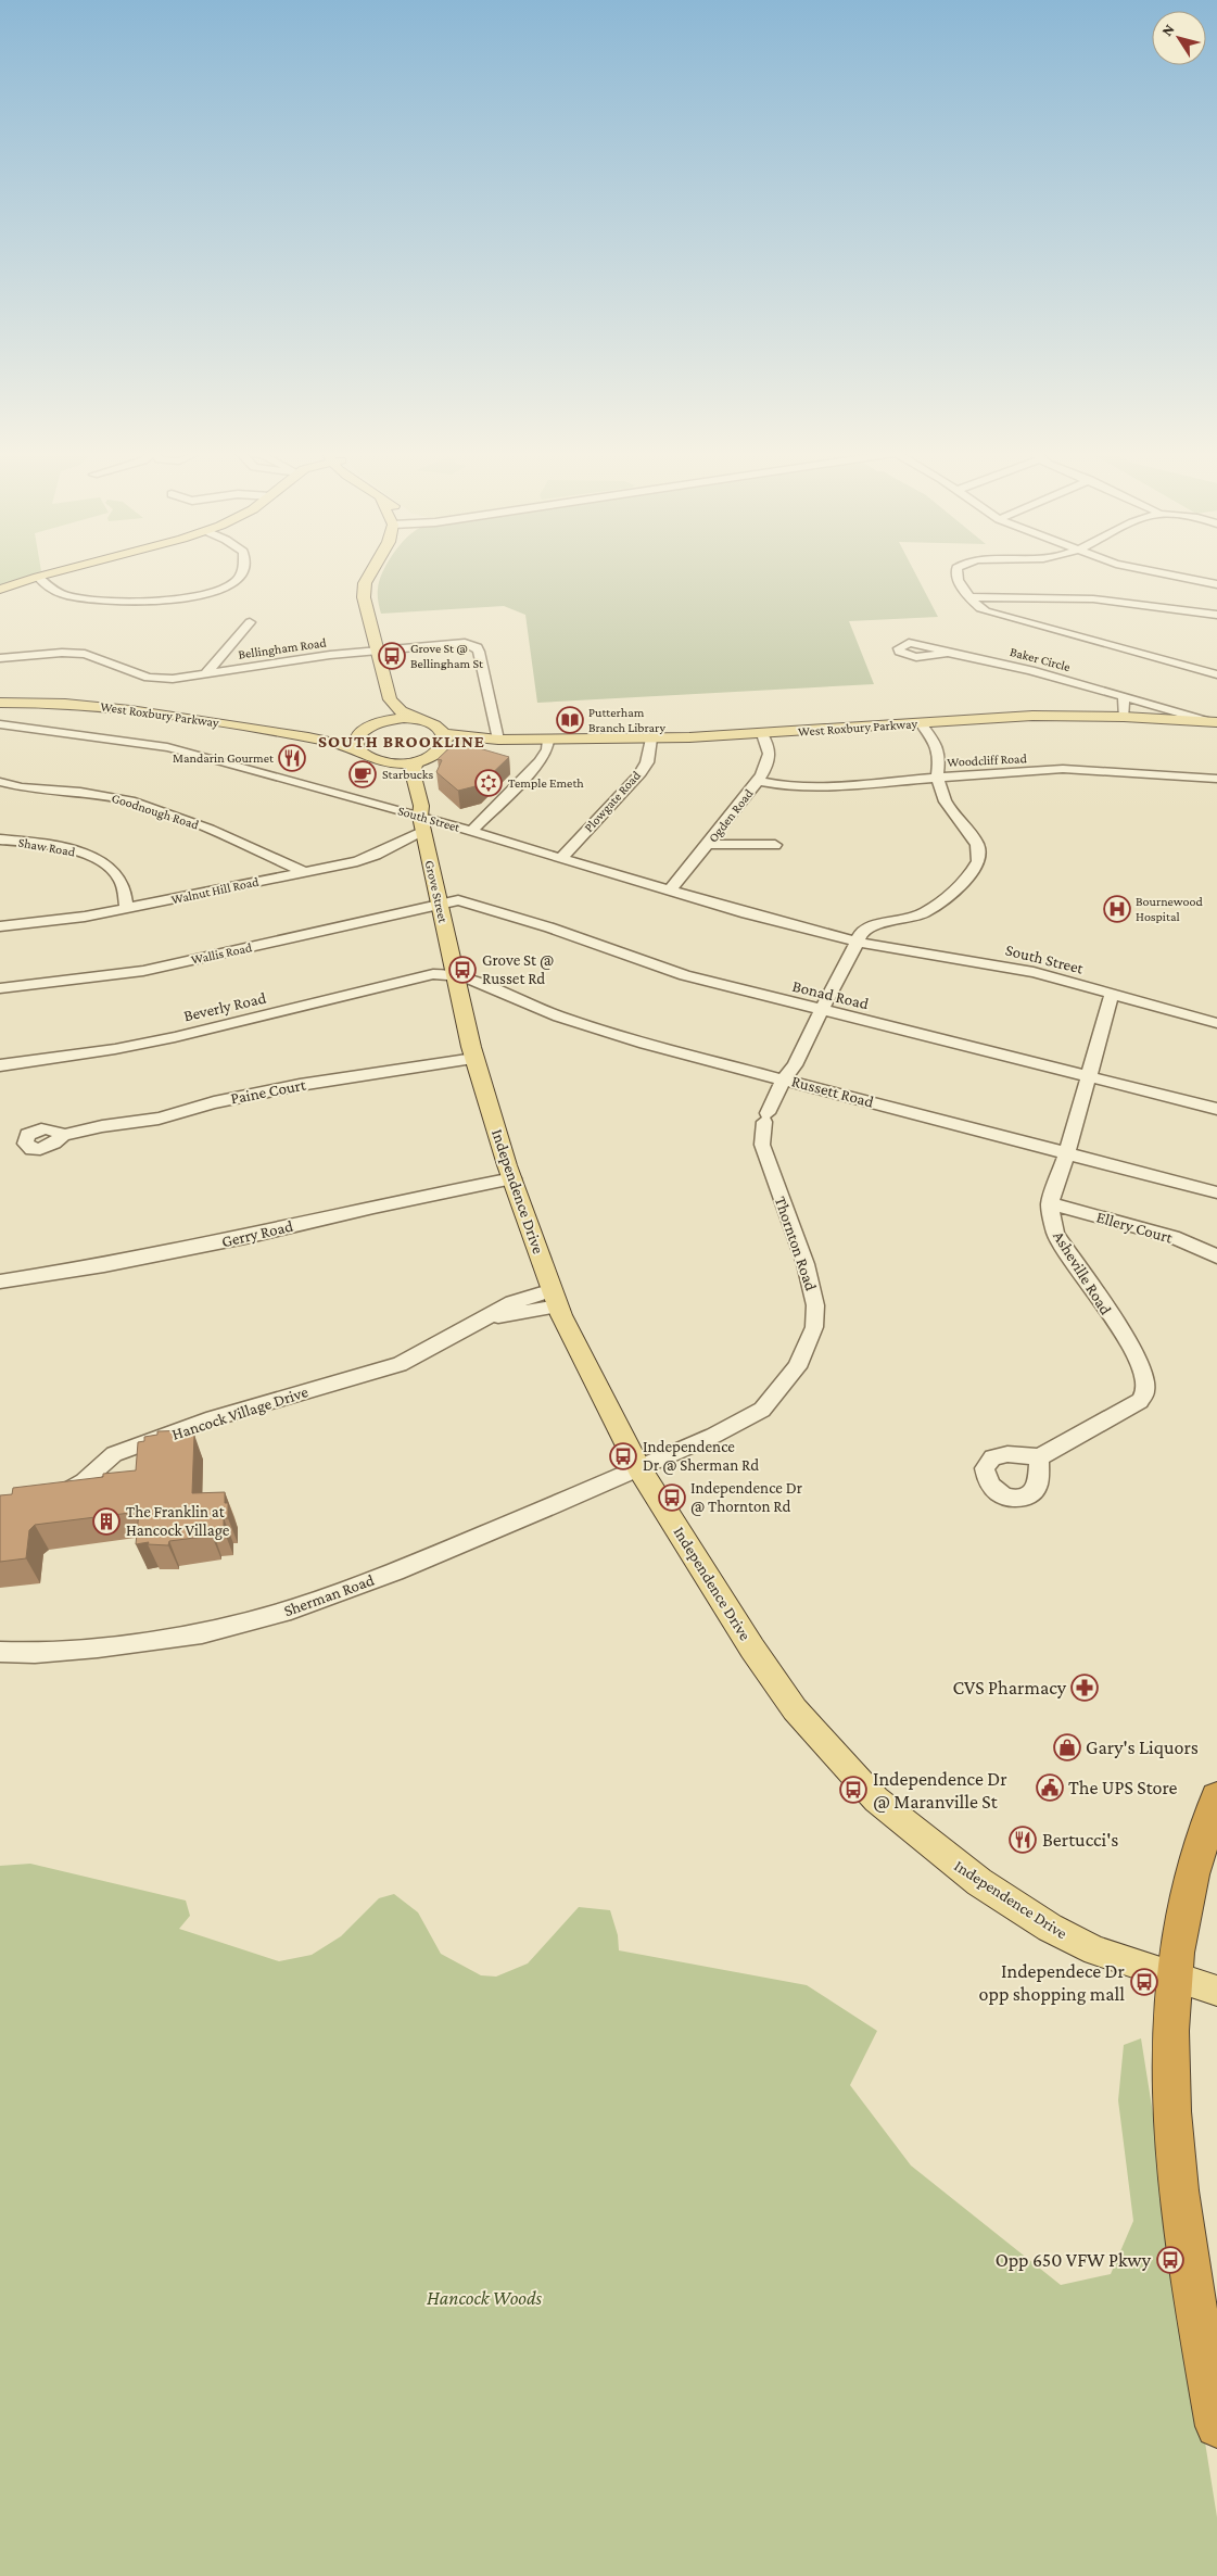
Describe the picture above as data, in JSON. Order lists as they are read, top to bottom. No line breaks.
{"streets":{"main road":["West Roxbury Parkway","Grove Street","Independence Drive"],"street":["Bellingham Road","Baker Circle","Woodcliff Road","Plowgate Road","Goodnough Road","Ogden Road","South Street","Shaw Road","Walnut Hill Road","Wallis Road","Bonad Road","Beverly Road","Paine Court","Russett Road","Ellery Court","Gerry Road","Thornton Road","Asheville Road","Hancock Village Drive","Sherman Road"]},"crossings":[["Bellingham Road","West Roxbury Parkway"],["Baker Circle","West Roxbury Parkway"],["West Roxbury Parkway","Plowgate Road"],["West Roxbury Parkway","Ogden Road"],["West Roxbury Parkway","Grove Street"],["Woodcliff Road","Ogden Road"],["Plowgate Road","South Street"],["Goodnough Road","Walnut Hill Road"],["Ogden Road","South Street"],["South Street","Walnut Hill Road"],["South Street","Grove Street"],["South Street","Thornton Road"],["South Street","Asheville Road"],["Shaw Road","Walnut Hill Road"],["Walnut Hill Road","Grove Street"],["Grove Street","Wallis Road"],["Grove Street","Bonad Road"],["Grove Street","Beverly Road"],["Grove Street","Russett Road"],["Grove Street","Independence Drive"],["Wallis Road","Bonad Road"],["Bonad Road","Thornton Road"],["Bonad Road","Asheville Road"],["Beverly Road","Russett Road"],["Beverly Road","Independence Drive"],["Paine Court","Independence Drive"],["Russett Road","Independence Drive"],["Russett Road","Thornton Road"],["Russett Road","Asheville Road"],["Independence Drive","Gerry Road"],["Independence Drive","Thornton Road"],["Independence Drive","Hancock Village Drive"],["Independence Drive","Sherman Road"],["Ellery Court","Asheville Road"],["Thornton Road","Sherman Road"]],"districts":["SOUTH BROOKLINE"],"parks":["Hancock Woods"],"places":{"bus stop":["Grove St @ Bellingham St","Grove St @ Russet Rd","Independence Dr @ Sherman Rd","Independence Dr @ Thornton Rd","Independence Dr @ Maranville St","Independece Dr opp shopping mall","Opp 650 VFW Pkwy"],"library":["Putterham Branch Library"],"restaurant":["Mandarin Gourmet","Bertucci's"],"cafe":["Starbucks"],"synagogue":["Temple Emeth"],"hospital":["Bournewood Hospital"],"building":["The Franklin at Hancock Village"],"pharmacy":["CVS Pharmacy"],"shop":["Gary's Liquors"],"public building":["The UPS Store"]},"north":"top left"}
